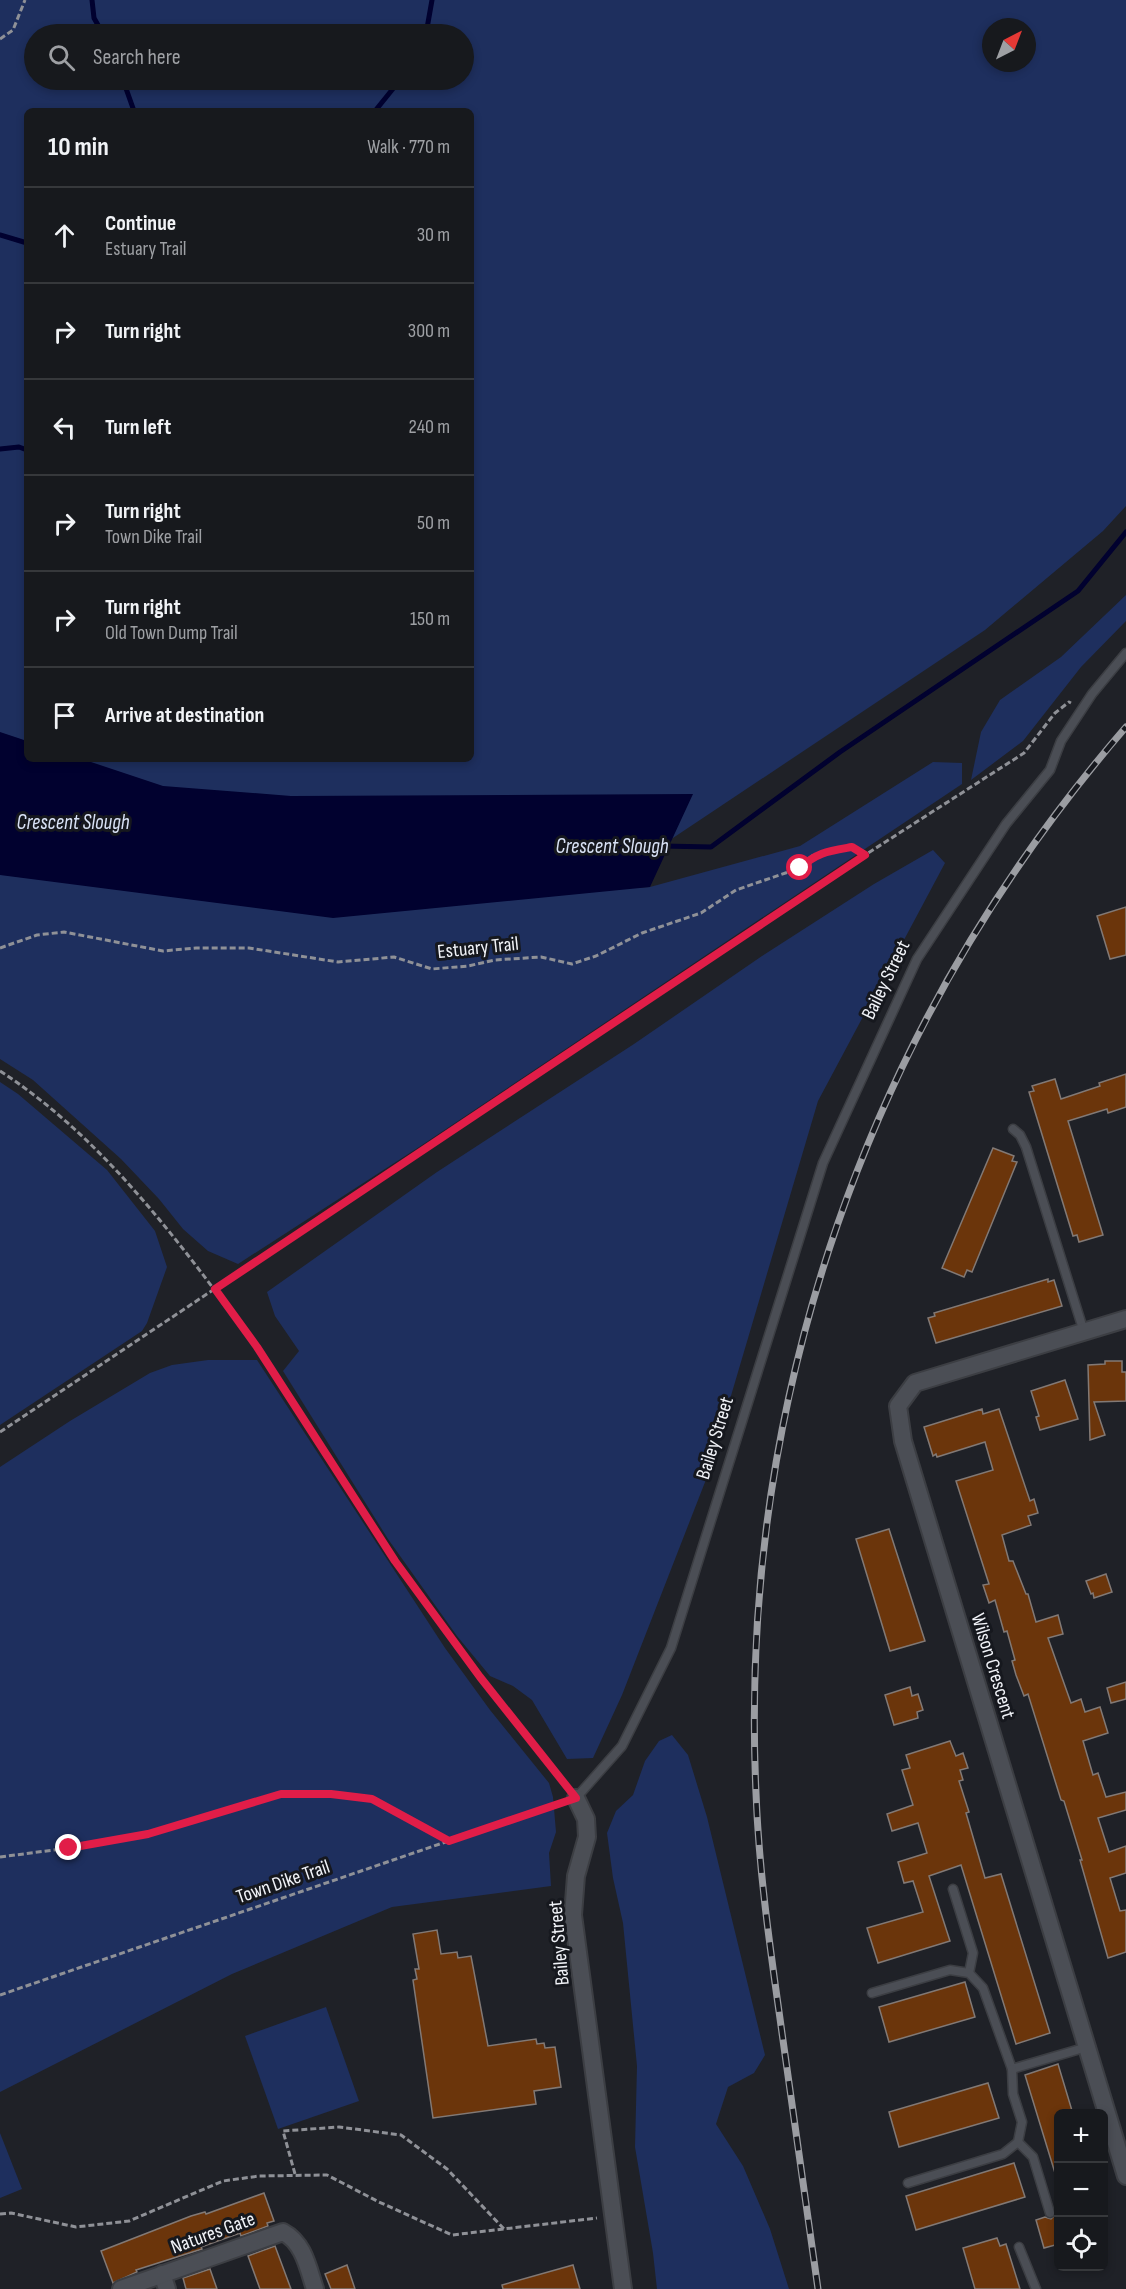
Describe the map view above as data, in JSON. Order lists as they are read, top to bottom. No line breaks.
{"streets":{"street":["Bailey Street","Wilson Crescent","Natures Gate"],"path":["Estuary Trail","Town Dike Trail"]},"crossings":[["Bailey Street","Town Dike Trail"]],"water":["Crescent Slough"],"north":"top right","page":{"search":"Search here","heading":["10 min","Walk · 770 m"],"list":[["Continue","Estuary Trail","30 m"],["Turn right","300 m"],["Turn left","240 m"],["Turn right","Town Dike Trail","50 m"],["Turn right","Old Town Dump Trail","150 m"],"Arrive at destination"],"map_buttons":["+","−"]}}
